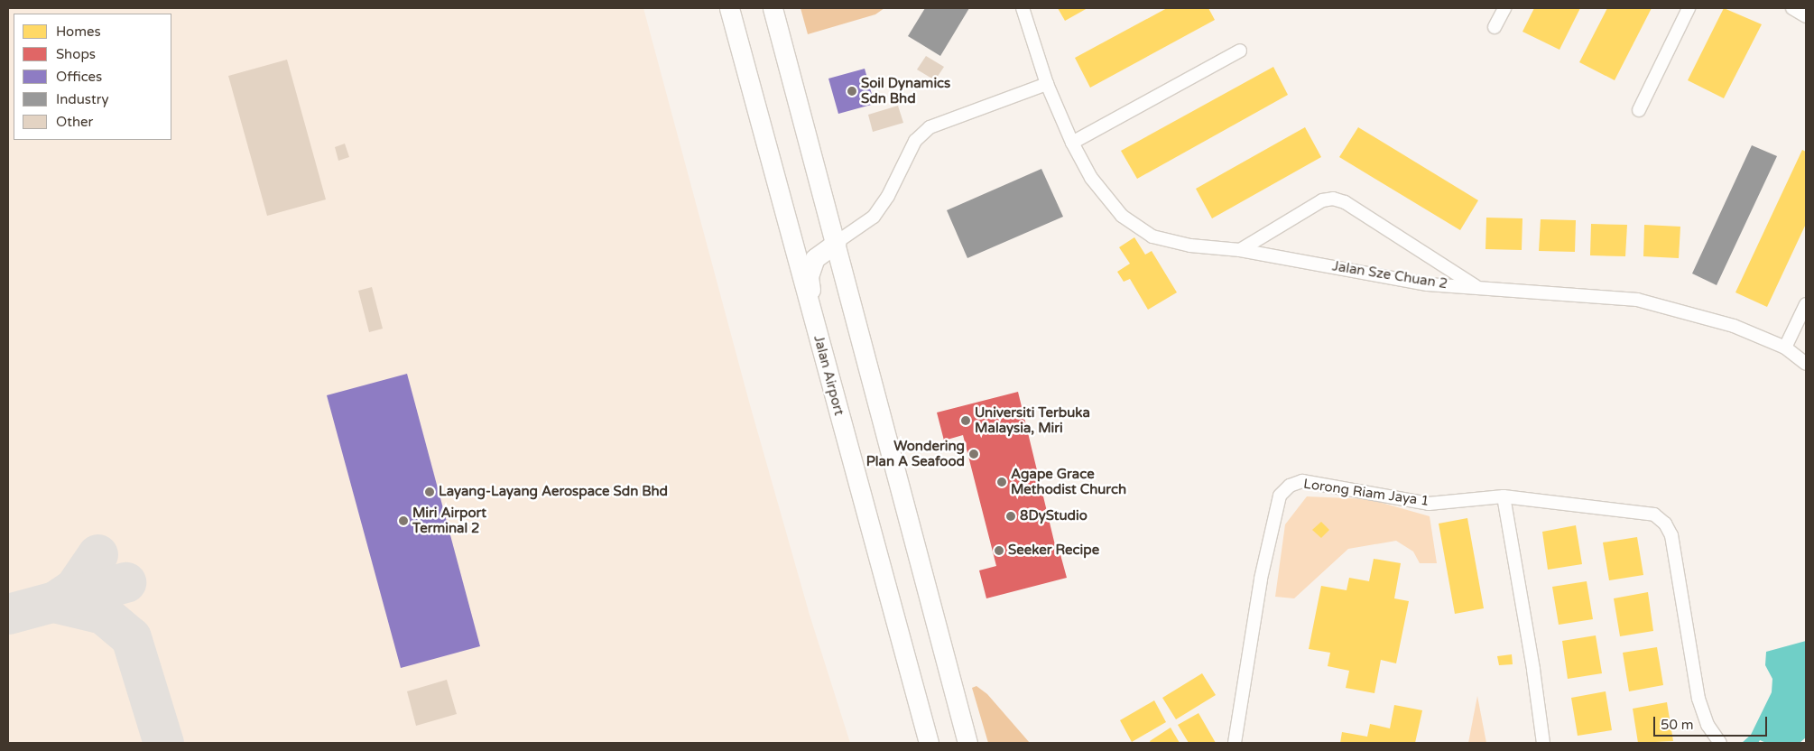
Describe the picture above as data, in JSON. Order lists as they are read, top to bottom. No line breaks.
{"streets":{"main road":["Jalan Airport"],"street":["Jalan Sze Chuan 2","Lorong Riam Jaya 1"]},"places":["Soil Dynamics Sdn Bhd","Universiti Terbuka Malaysia, Miri","Wondering Plan A Seafood","Agape Grace Methodist Church","Layang-Layang Aerospace Sdn Bhd","8DyStudio","Miri Airport Terminal 2","Seeker Recipe"],"legend":["Homes","Shops","Offices","Industry","Other"],"scale_bar":"50 m"}
